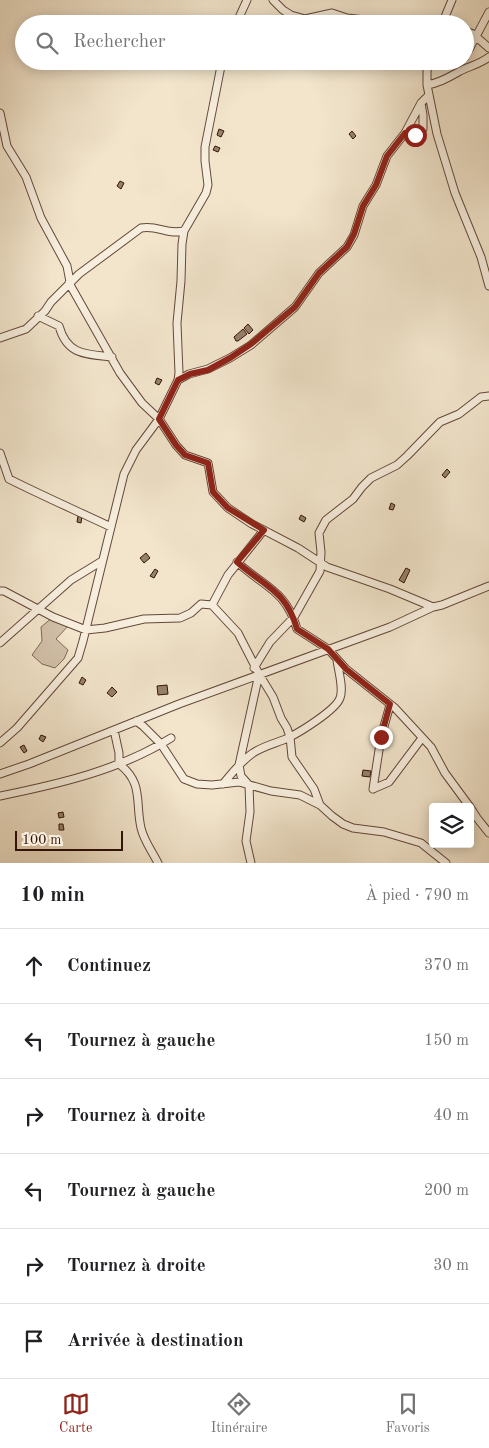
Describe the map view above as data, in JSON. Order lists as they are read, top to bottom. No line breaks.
{"scale_bar":"100 m","page":{"search":"Rechercher","scale":"100 m","heading":["10 min","À pied · 790 m"],"list":[["Continuez","370 m"],["Tournez à gauche","150 m"],["Tournez à droite","40 m"],["Tournez à gauche","200 m"],["Tournez à droite","30 m"],"Arrivée à destination"],"nav":["Carte","Itinéraire","Favoris"]}}
